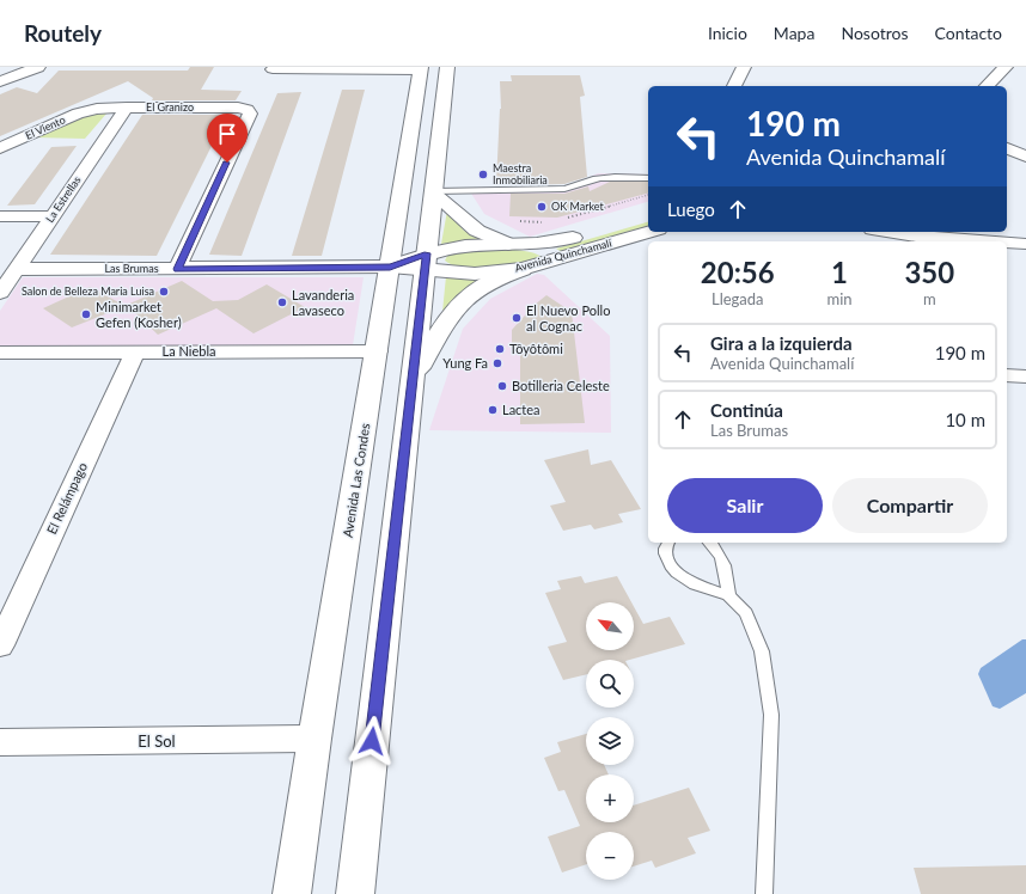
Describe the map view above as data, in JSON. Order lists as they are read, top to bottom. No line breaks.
{"streets":{"main road":["Avenida Quinchamalí","Avenida Las Condes"],"street":["El Granizo","El Viento","La Estrellas","Las Brumas","La Niebla","El Relámpago","El Sol"]},"crossings":[["El Granizo","El Viento"],["El Granizo","La Estrellas"],["El Granizo","Las Brumas"],["La Estrellas","Las Brumas"],["Avenida Quinchamalí","Las Brumas"],["Avenida Quinchamalí","Avenida Las Condes"],["Las Brumas","Avenida Las Condes"],["La Niebla","Avenida Las Condes"],["La Niebla","El Relámpago"],["Avenida Las Condes","El Sol"]],"places":["Maestra Inmobiliaria","OK Market","Salon de Belleza Maria Luisa","Lavanderia Lavaseco","Minimarket Gefen (Kosher)","El Nuevo Pollo al Cognac","Tôyôtômi","Yung Fa","Botilleria Celeste","Lactea"],"north":"top left","page":{"header":"Routely","nav":["Inicio","Mapa","Nosotros","Contacto"],"turn":["190 m","Avenida Quinchamalí"],"then":"Luego","eta":["20:56","Llegada","1","min","350","m"],"list":[{"name":"Gira a la izquierda","note":"Avenida Quinchamalí","value":"190 m"},{"name":"Continúa","note":"Las Brumas","value":"10 m"}],"buttons":["Salir","Compartir"],"map_buttons":["+","−"]}}
